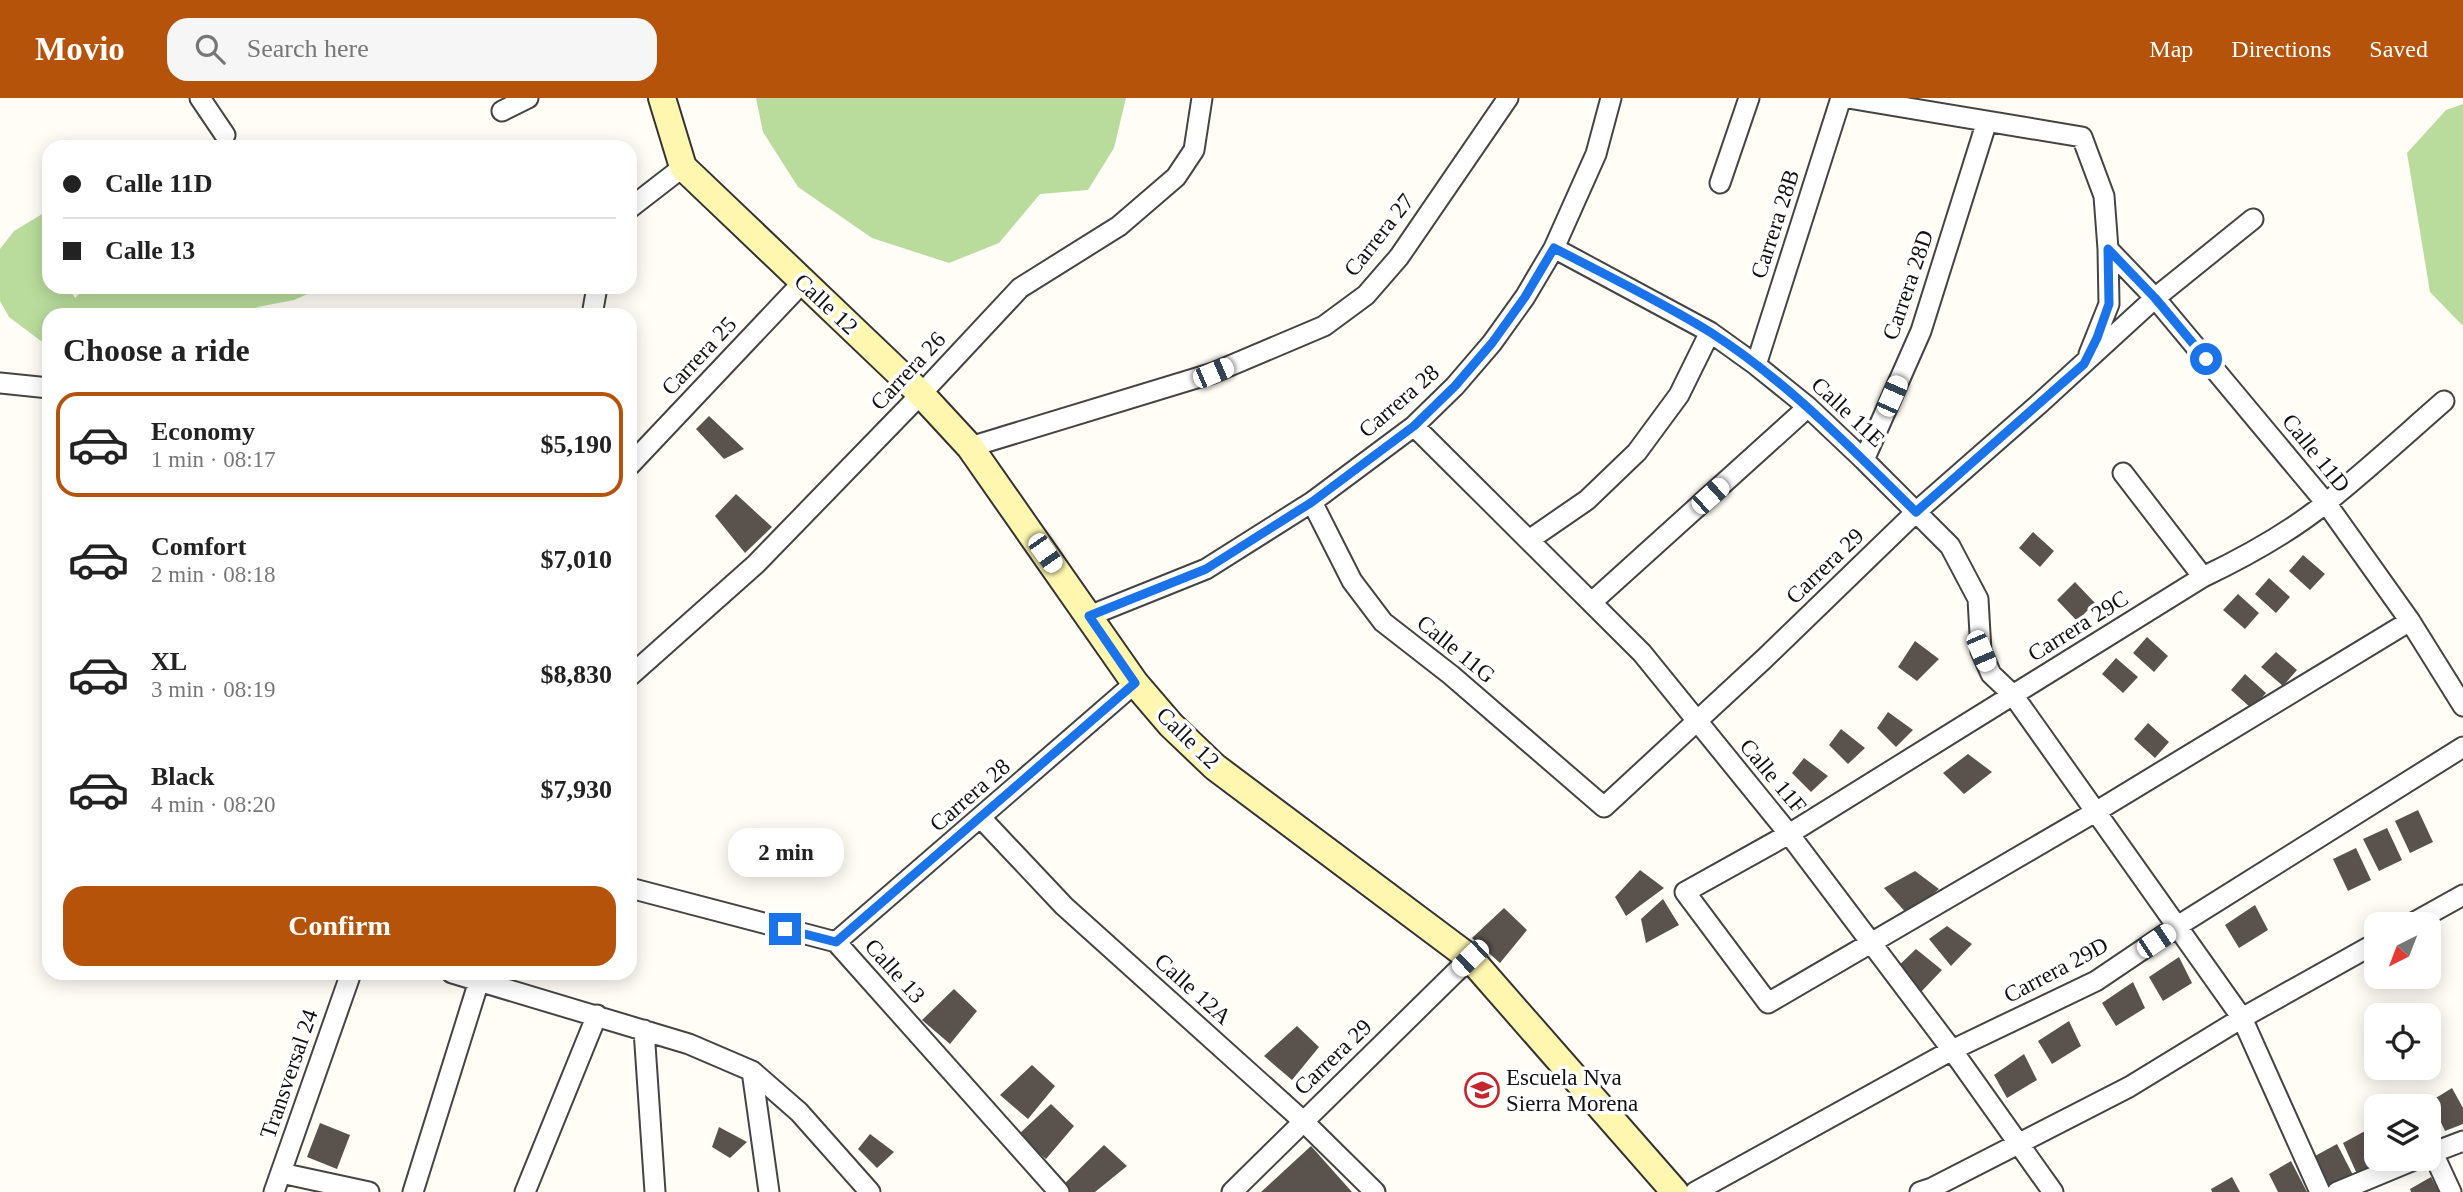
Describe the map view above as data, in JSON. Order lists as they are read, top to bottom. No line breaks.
{"streets":{"street":["Carrera 28B","Carrera 27","Carrera 28D","Calle 12","Carrera 25","Carrera 26","Carrera 28","Calle 11E","Calle 11D","Carrera 29","Carrera 29C","Calle 11G","Calle 11F","Carrera 29D","Calle 13","Calle 12A","Transversal 24"]},"crossings":[["Carrera 28B","Calle 11E"],["Carrera 27","Calle 12"],["Carrera 28D","Calle 11E"],["Carrera 28D","Carrera 29"],["Calle 12","Carrera 25"],["Calle 12","Carrera 26"],["Calle 12","Carrera 28"],["Calle 12","Carrera 29"],["Carrera 28","Calle 11E"],["Carrera 28","Calle 11G"],["Carrera 28","Calle 11F"],["Carrera 28","Calle 13"],["Carrera 28","Calle 12A"],["Calle 11E","Carrera 29"],["Calle 11E","Carrera 29C"],["Calle 11E","Carrera 29D"],["Calle 11D","Carrera 29"],["Calle 11D","Carrera 29C"],["Carrera 29","Calle 11G"],["Carrera 29","Calle 11F"],["Carrera 29","Calle 12A"],["Carrera 29C","Calle 11F"],["Calle 11F","Carrera 29D"]],"places":{"school or university":["Escuela Nva Sierra Morena"]},"north":"bottom left","page":{"header":"Movio","search":"Search here","nav":["Map","Directions","Saved"],"banner":["Calle 11D","Calle 13"],"heading":"Choose a ride","list":[{"name":"Economy","note":"1 min · 08:17","value":"$5,190"},{"name":"Comfort","note":"2 min · 08:18","value":"$7,010"},{"name":"XL","note":"3 min · 08:19","value":"$8,830"},{"name":"Black","note":"4 min · 08:20","value":"$7,930"}],"bubble":"2 min","buttons":"Confirm"}}
